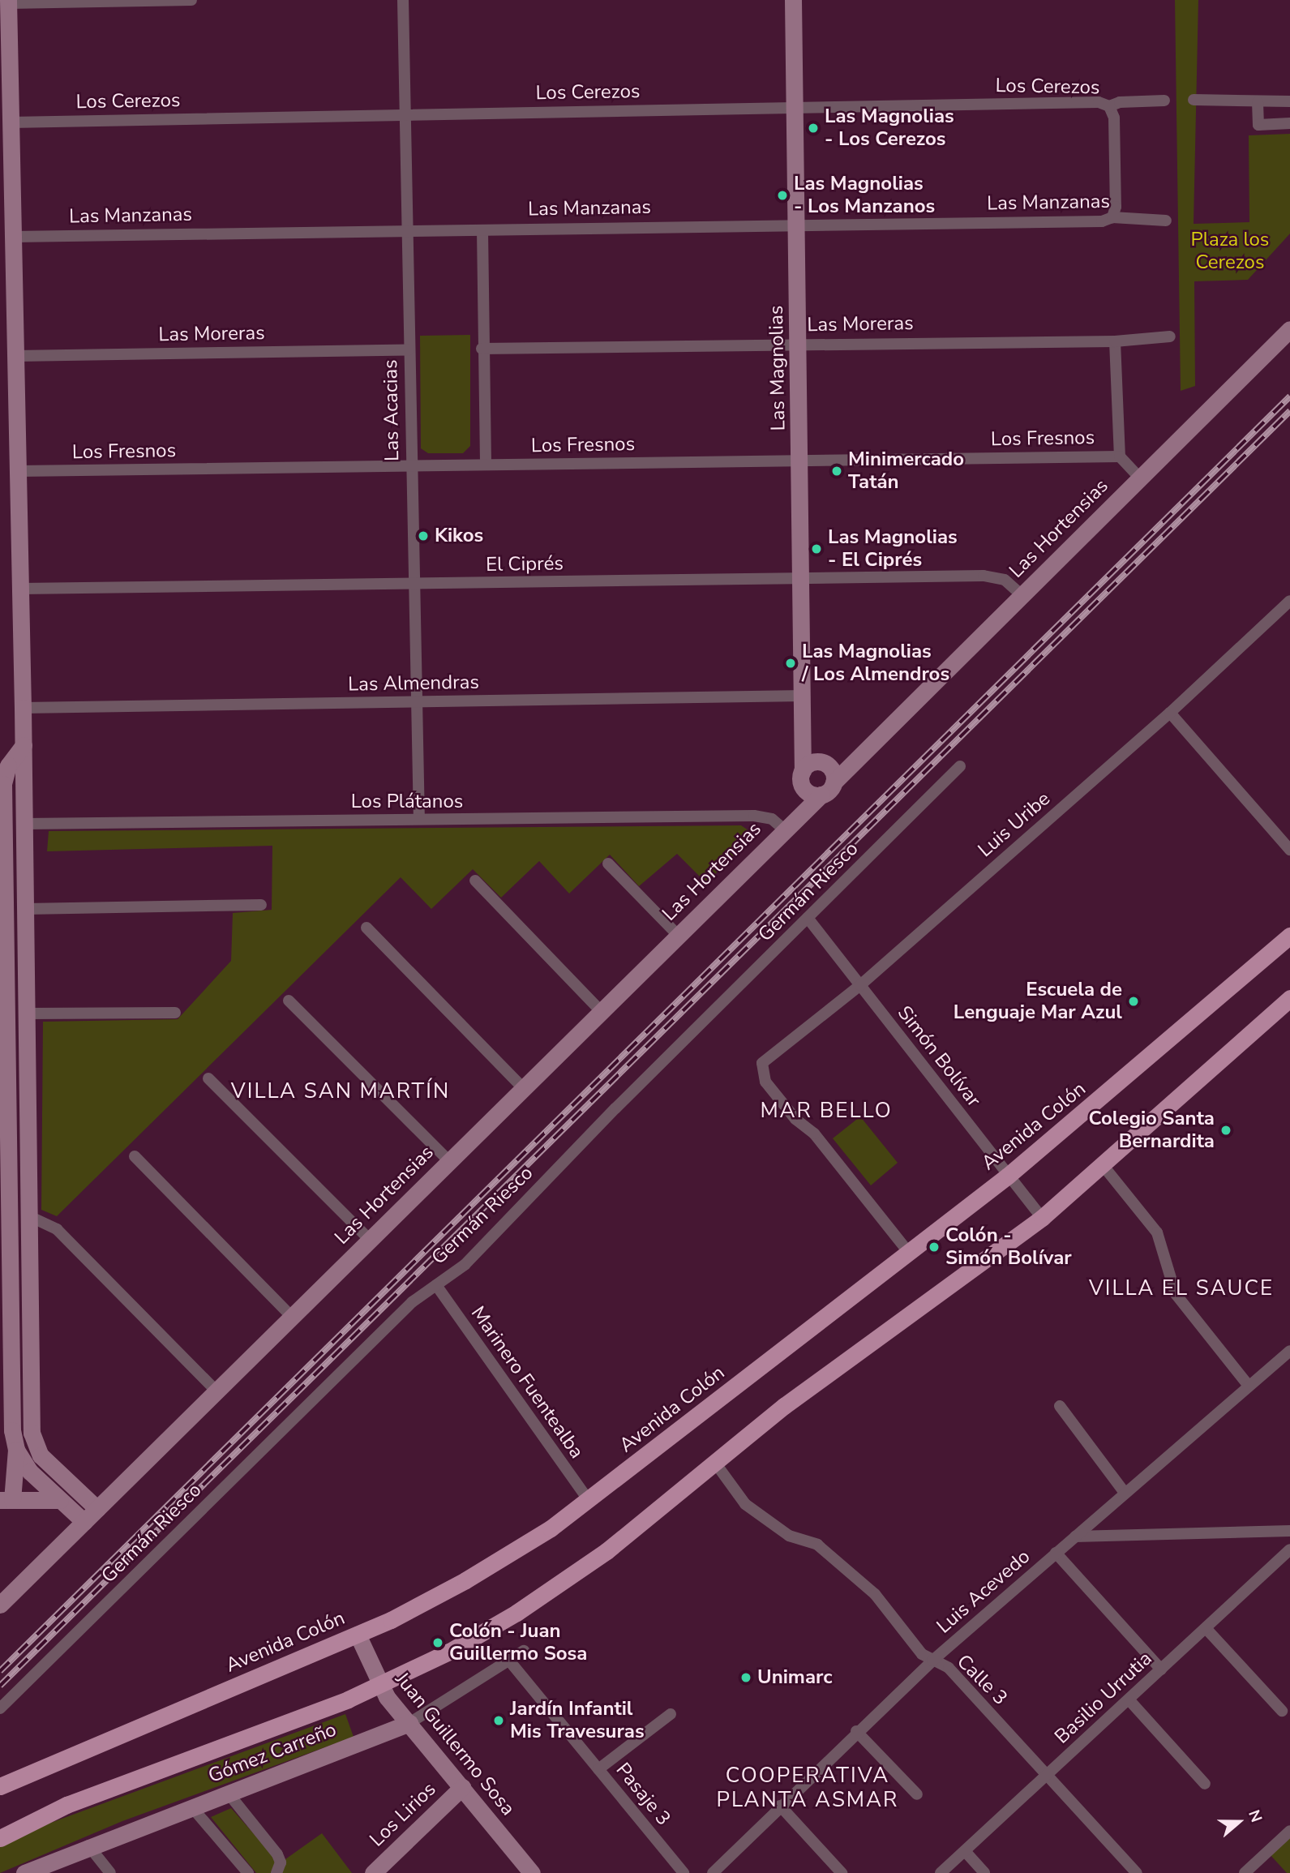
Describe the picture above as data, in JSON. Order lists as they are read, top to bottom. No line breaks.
{"streets":{"main road":["Avenida Colón"],"street":["Los Cerezos","Las Manzanas","Las Moreras","Las Magnolias","Las Acacias","Los Fresnos","Las Hortensias","El Ciprés","Las Almendras","Los Plátanos","Luis Uribe","Germán Riesco","Simón Bolívar","Marinero Fuentealba","Luis Acevedo","Calle 3","Basilio Urrutia","Juan Guillermo Sosa","Gómez Carreño","Pasaje 3","Los Lirios"]},"crossings":[["Los Cerezos","Las Magnolias"],["Los Cerezos","Las Acacias"],["Las Manzanas","Las Magnolias"],["Las Manzanas","Las Acacias"],["Las Moreras","Las Magnolias"],["Las Moreras","Las Acacias"],["Las Magnolias","Los Fresnos"],["Las Magnolias","Las Hortensias"],["Las Magnolias","El Ciprés"],["Las Magnolias","Las Almendras"],["Las Acacias","Los Fresnos"],["Las Acacias","El Ciprés"],["Las Acacias","Las Almendras"],["Las Acacias","Los Plátanos"],["Los Fresnos","Las Hortensias"],["Las Hortensias","El Ciprés"],["Las Hortensias","Los Plátanos"],["Luis Uribe","Simón Bolívar"],["Luis Uribe","Avenida Colón"],["Germán Riesco","Simón Bolívar"],["Germán Riesco","Marinero Fuentealba"],["Simón Bolívar","Avenida Colón"],["Avenida Colón","Marinero Fuentealba"],["Avenida Colón","Juan Guillermo Sosa"],["Luis Acevedo","Calle 3"],["Calle 3","Basilio Urrutia"],["Juan Guillermo Sosa","Gómez Carreño"],["Juan Guillermo Sosa","Los Lirios"],["Gómez Carreño","Pasaje 3"]],"districts":["VILLA SAN MARTÍN","MAR BELLO","VILLA EL SAUCE","COOPERATIVA PLANTA ASMAR"],"parks":["Plaza los Cerezos"],"places":["Las Magnolias - Los Cerezos","Las Magnolias - Los Manzanos","Minimercado Tatán","Kikos","Las Magnolias - El Ciprés","Las Magnolias / Los Almendros","Escuela de Lenguaje Mar Azul","Colegio Santa Bernardita","Colón - Simón Bolívar","Colón - Juan Guillermo Sosa","Unimarc","Jardín Infantil Mis Travesuras"],"north":"right"}
